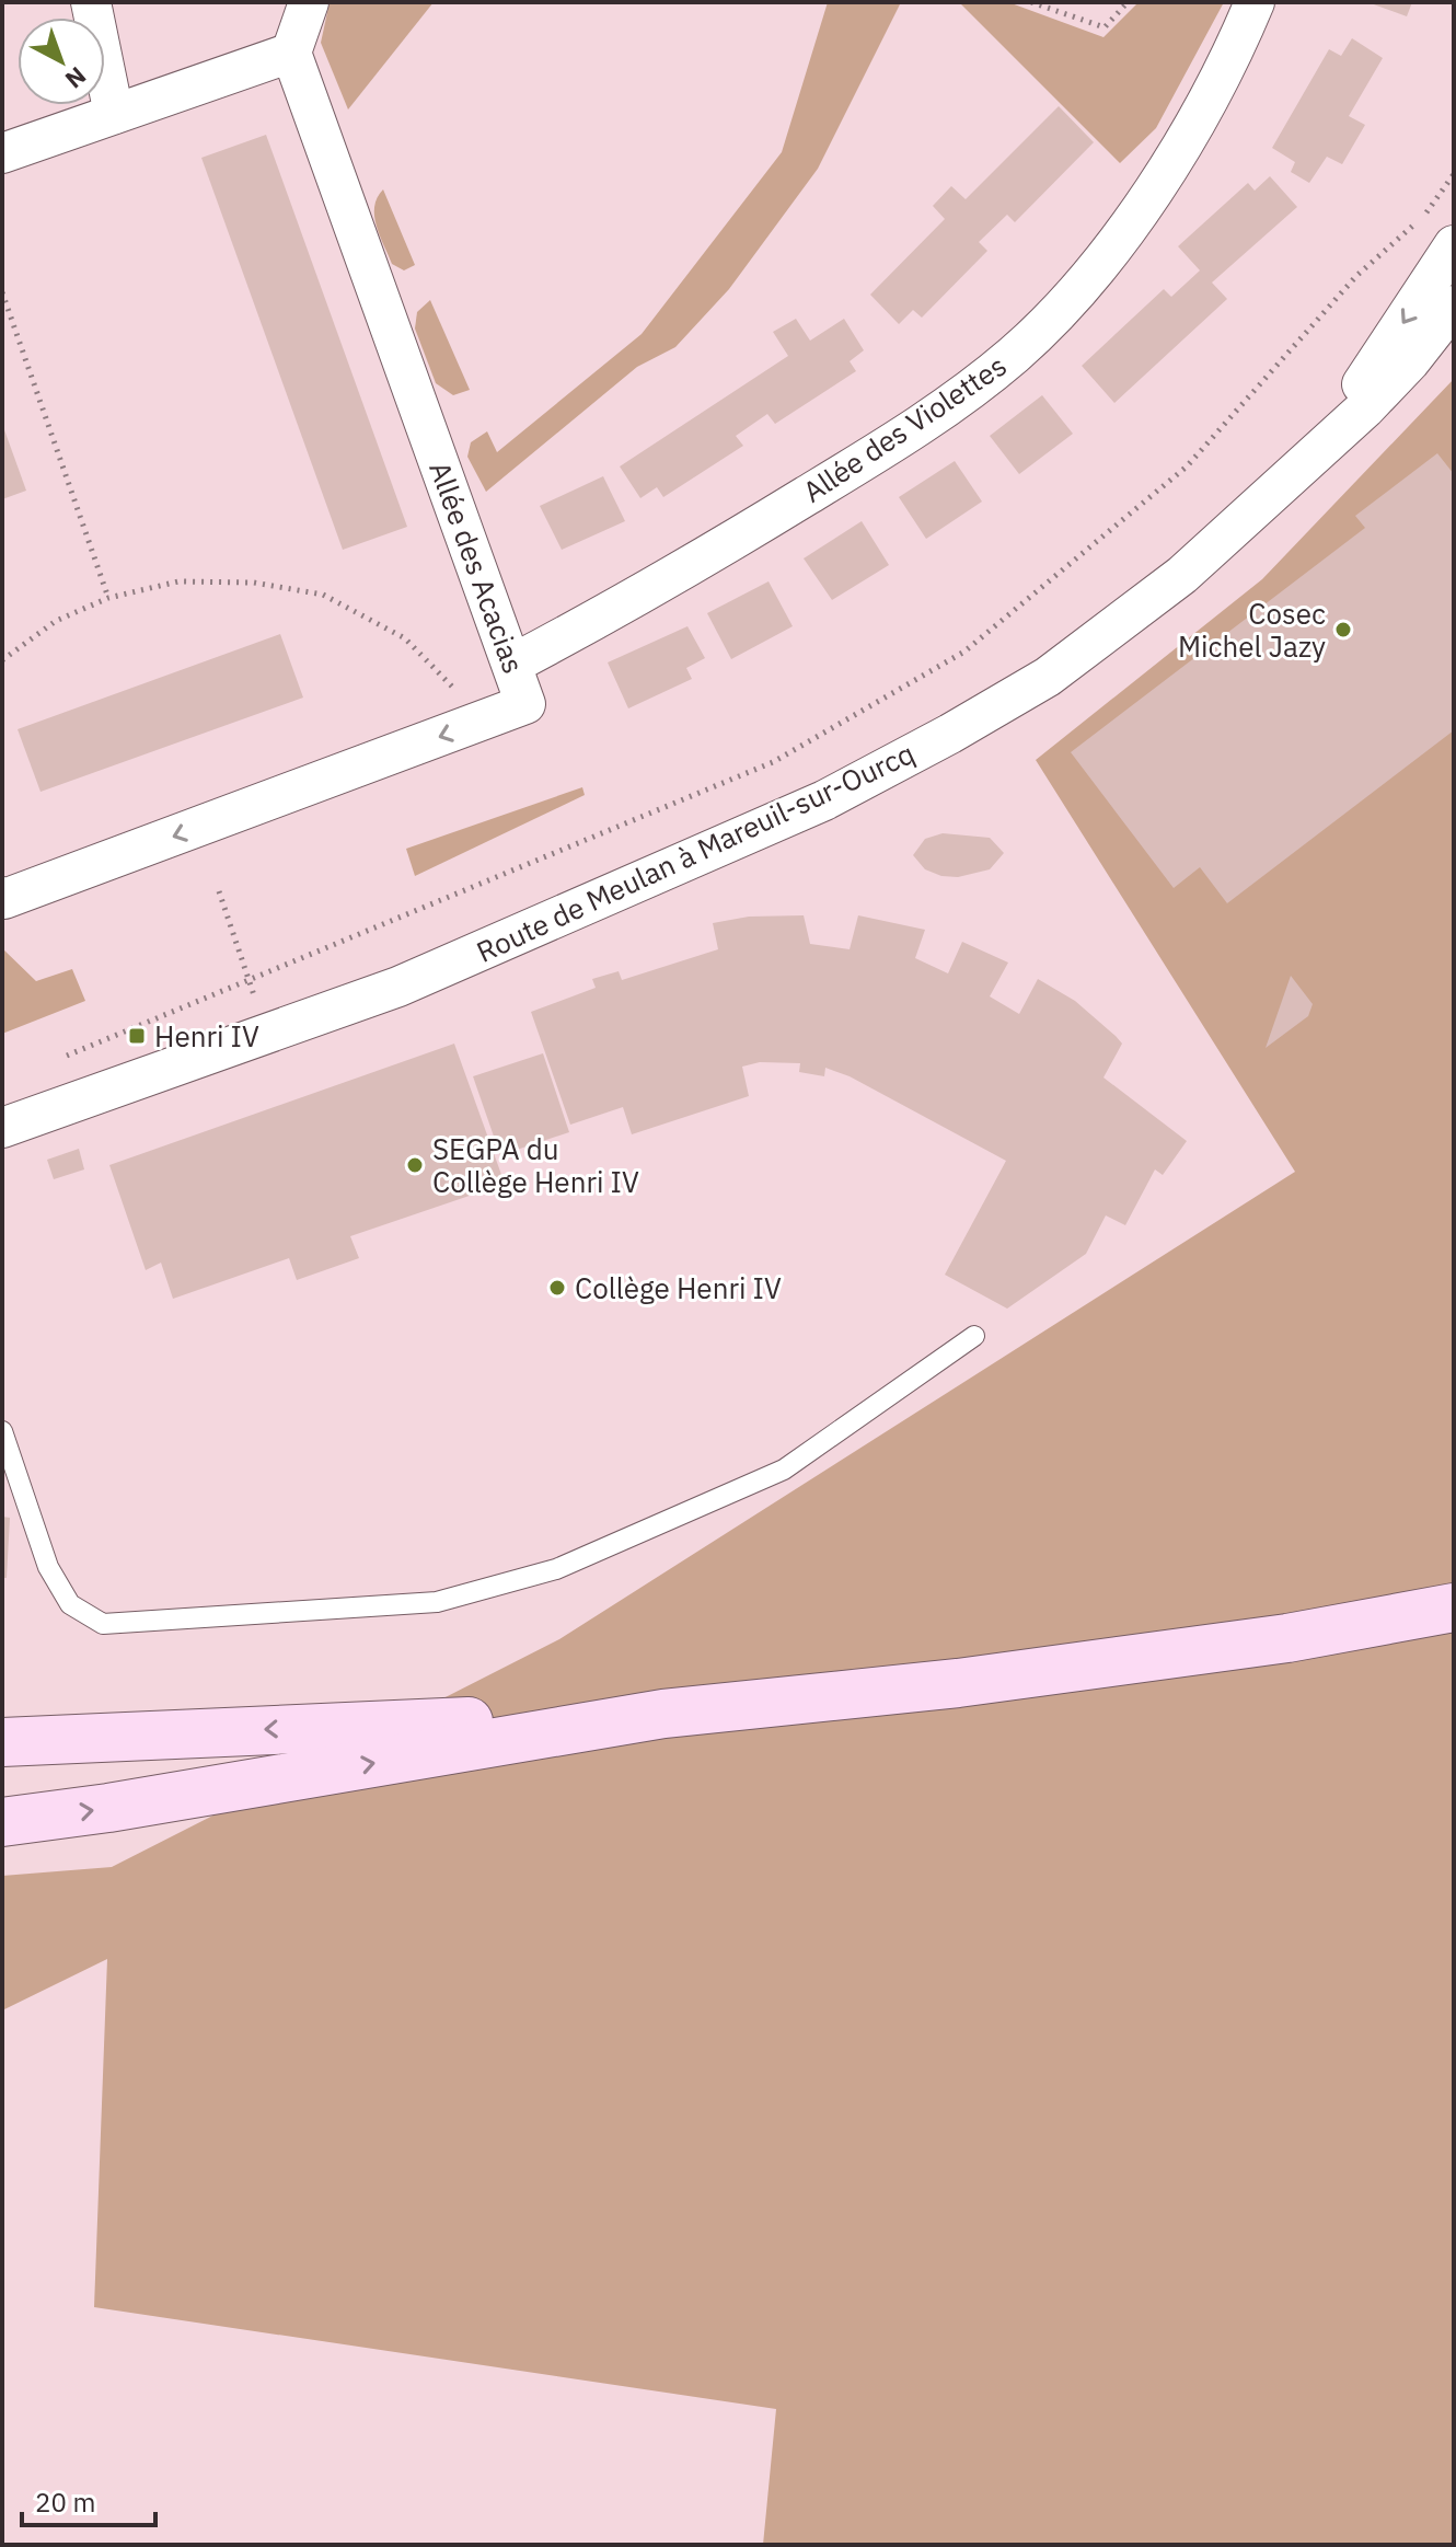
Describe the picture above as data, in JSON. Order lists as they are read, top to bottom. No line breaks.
{"streets":{"street":["Allée des Violettes","Allée des Acacias","Route de Meulan à Mareuil-sur-Ourcq"]},"crossings":[["Allée des Violettes","Allée des Acacias"]],"one_way":["Allée des Acacias"],"places":{"other":["Cosec Michel Jazy","SEGPA du Collège Henri IV","Collège Henri IV"],"transit":["Henri IV"]},"scale_bar":"20 m","north":"bottom right"}
